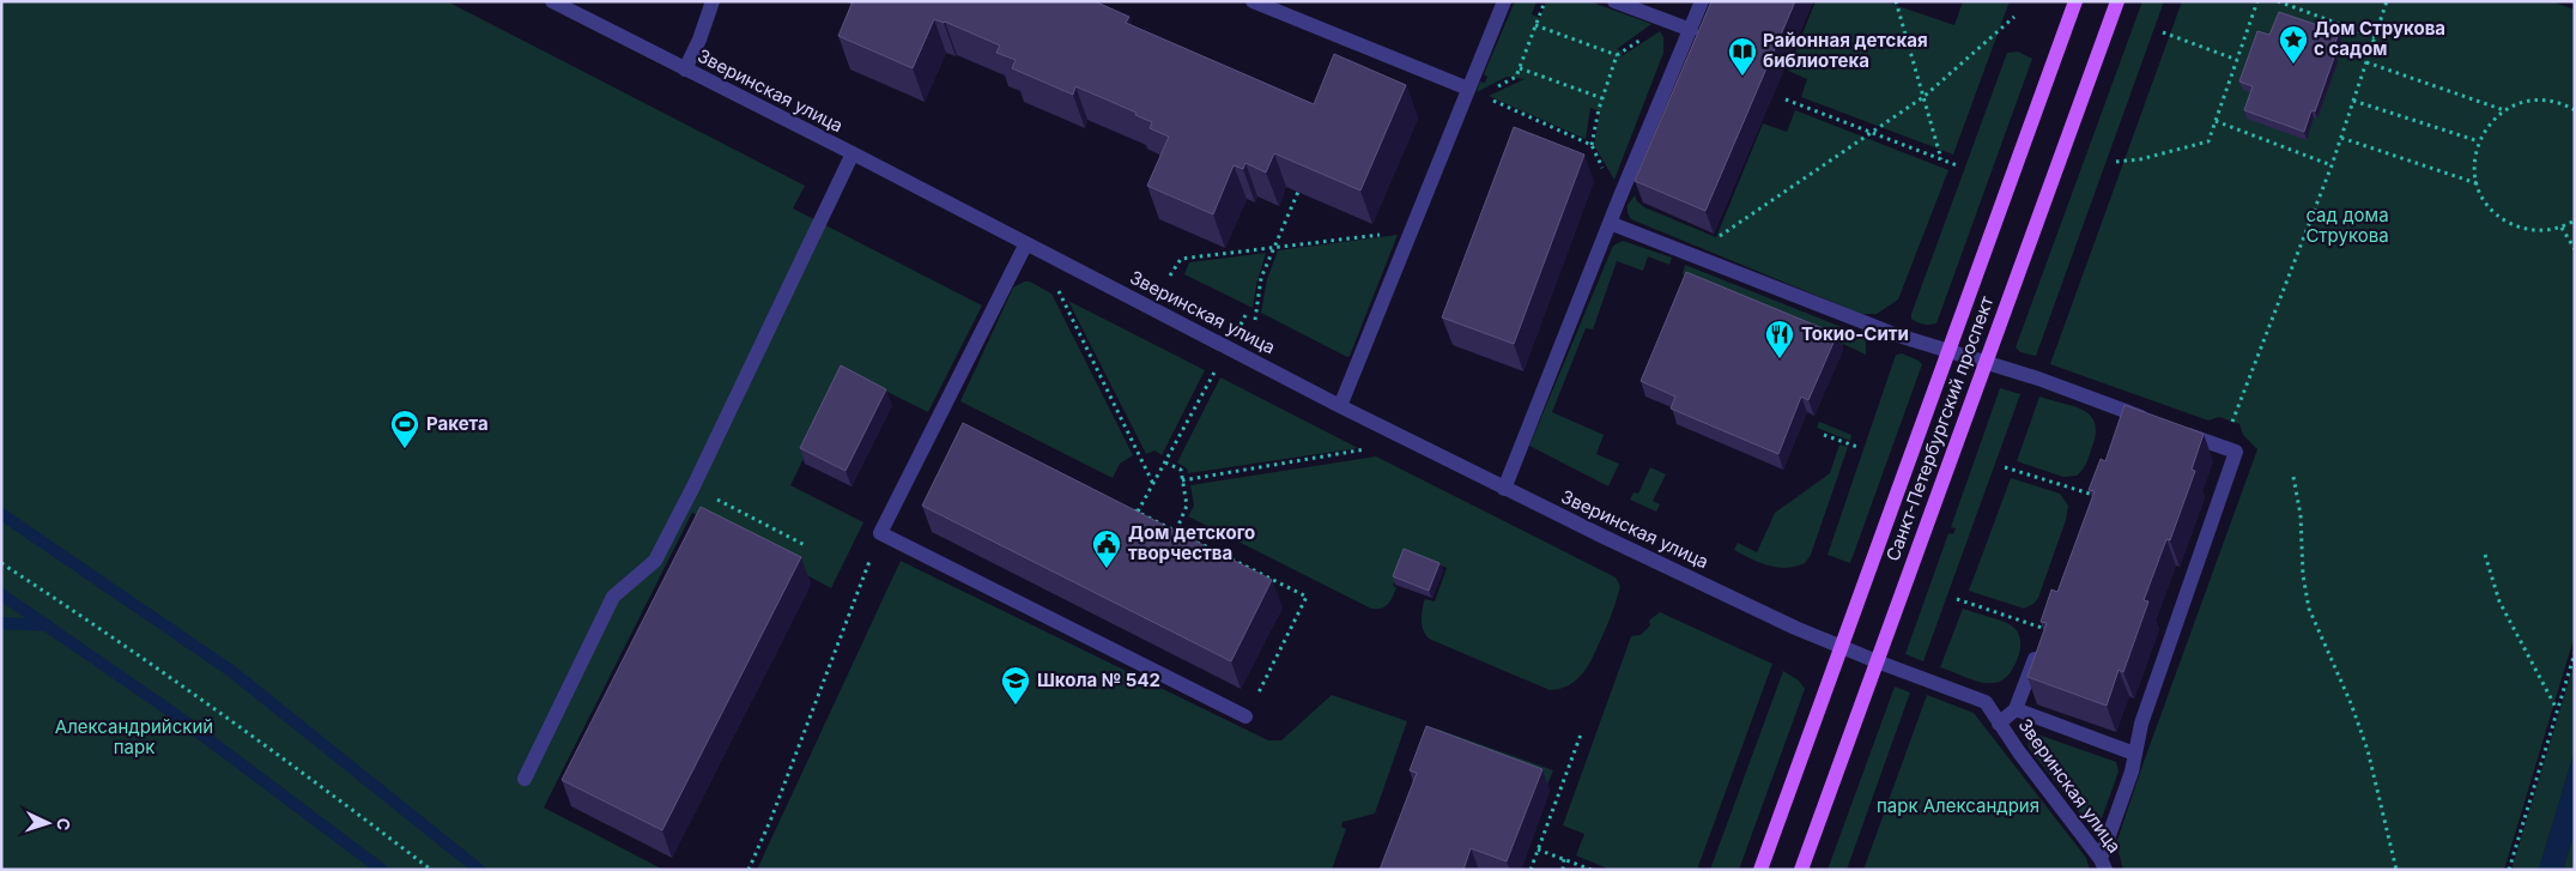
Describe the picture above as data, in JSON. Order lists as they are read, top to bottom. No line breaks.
{"streets":{"main road":["Санкт-Петербургский проспект"],"street":["Зверинская улица"]},"crossings":[["Зверинская улица","Санкт-Петербургский проспект"]],"parks":["сад дома Струкова","Александрийский парк","парк Александрия"],"places":{"place":["Дом Струкова с садом"],"library":["Районная детская библиотека"],"restaurant":["Токио-Сити"],"sports":["Ракета"],"public building":["Дом детского творчества"],"school or university":["Школа № 542"]},"north":"right"}
